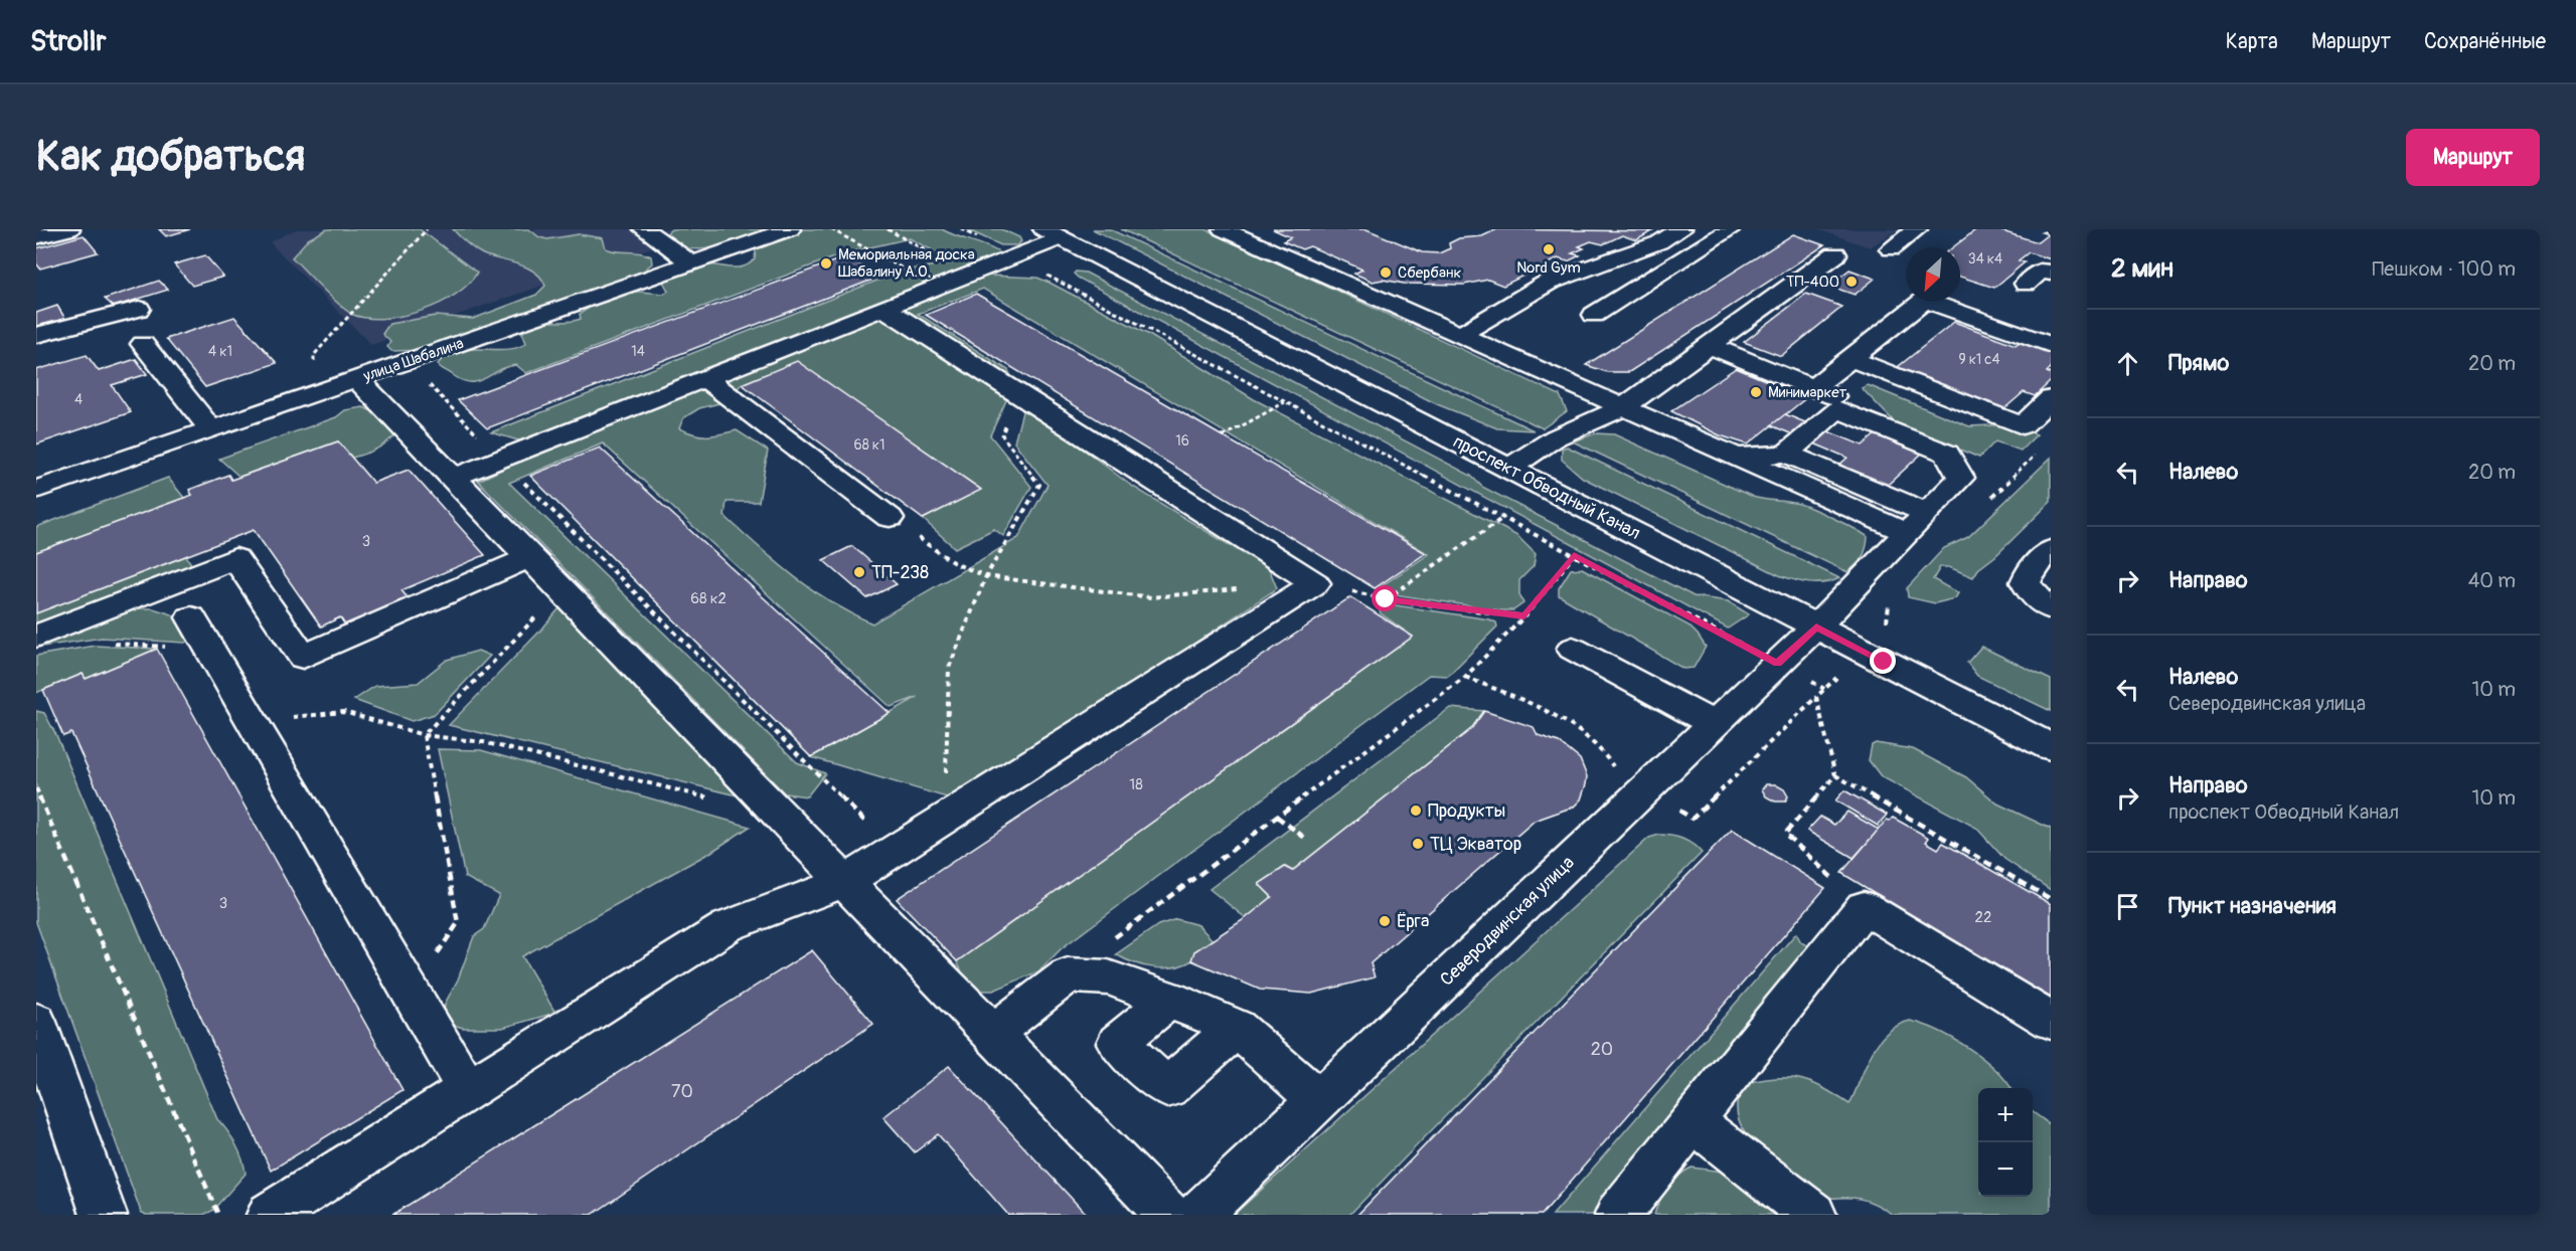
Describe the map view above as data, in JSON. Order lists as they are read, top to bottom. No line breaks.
{"streets":{"street":["улица Шабалина","проспект Обводный Канал","Северодвинская улица"]},"crossings":[["проспект Обводный Канал","Северодвинская улица"]],"places":["Nord Gym","Мемориальная доска Шабалину А.О.","Сбербанк","ТП-400","Минимаркет","ТП-238","Продукты","ТЦ Экватор","Ёрга"],"house_numbers":["34 к4","4 к1","14","9 к1 с4","4","16","68 к1","3","68 к2","18","3","22","20","70"],"north":"bottom left","page":{"header":"Strollr","nav":["Карта","Маршрут","Сохранённые"],"buttons":"Маршрут","title":"Как добраться","heading":["2 мин","Пешком · 100 m"],"list":[["Прямо","20 m"],["Налево","20 m"],["Направо","40 m"],["Налево","Северодвинская улица","10 m"],["Направо","проспект Обводный Канал","10 m"],"Пункт назначения"],"map_buttons":["+","−"]}}
